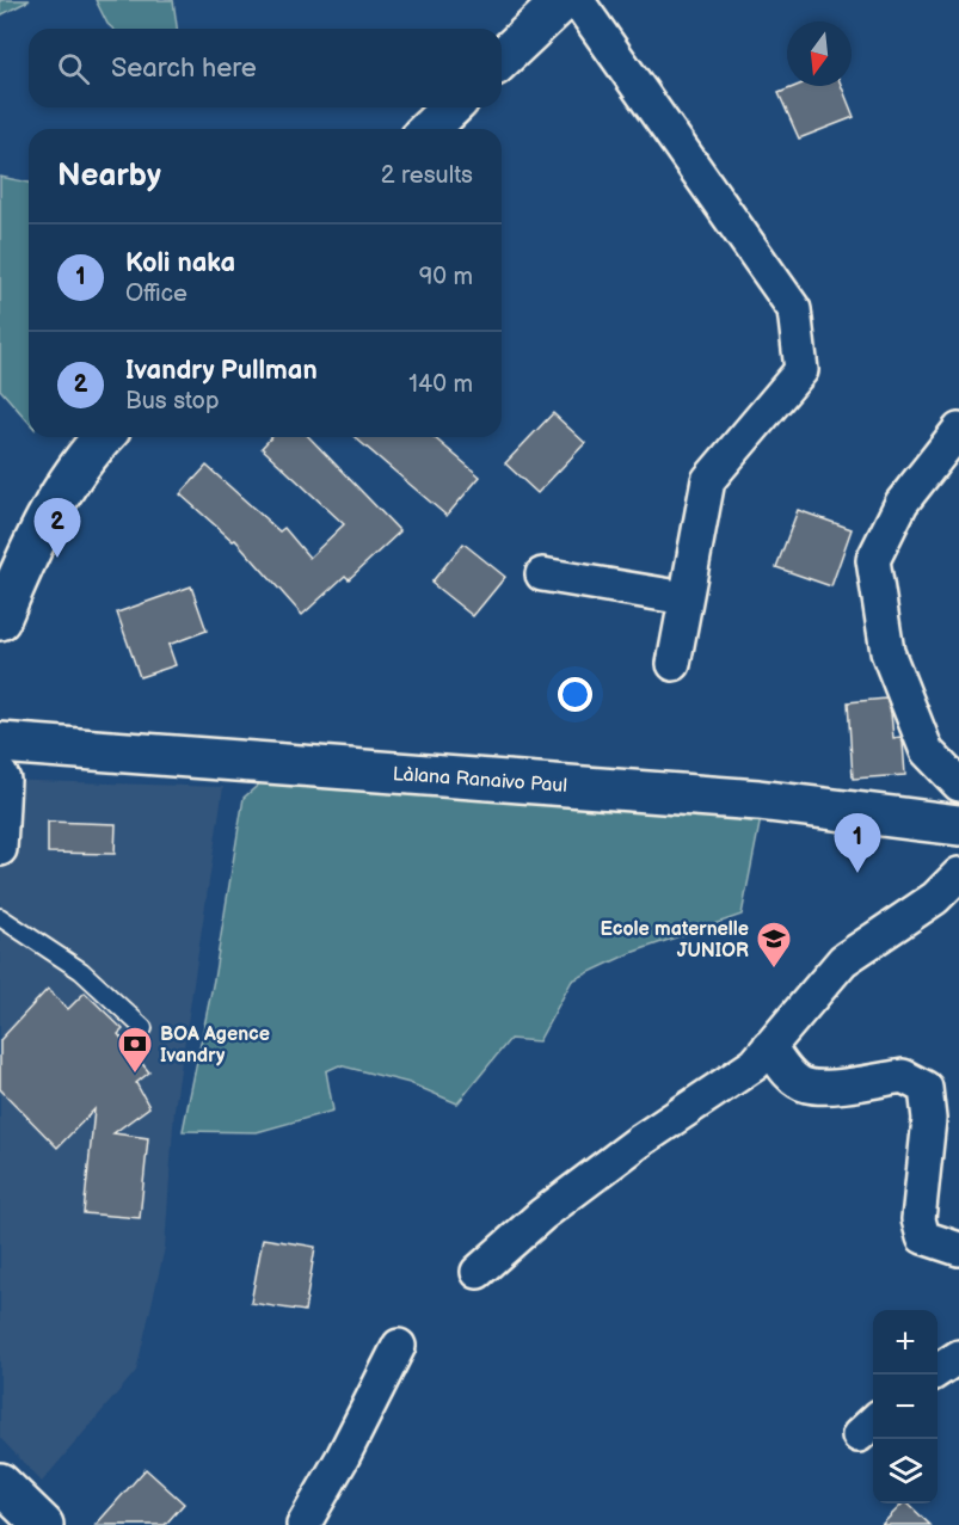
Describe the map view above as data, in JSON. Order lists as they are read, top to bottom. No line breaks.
{"streets":{"street":["Làlana Ranaivo Paul"]},"places":{"school or university":["Ecole maternelle JUNIOR"],"bank":["BOA Agence Ivandry"]},"north":"bottom","page":{"search":"Search here","heading":["Nearby","2 results"],"list":[{"mark":"1","name":"Koli naka","note":"Office","value":"90 m"},{"mark":"2","name":"Ivandry Pullman","note":"Bus stop","value":"140 m"}],"pins":["2","1"],"map_buttons":["+","−"]}}
